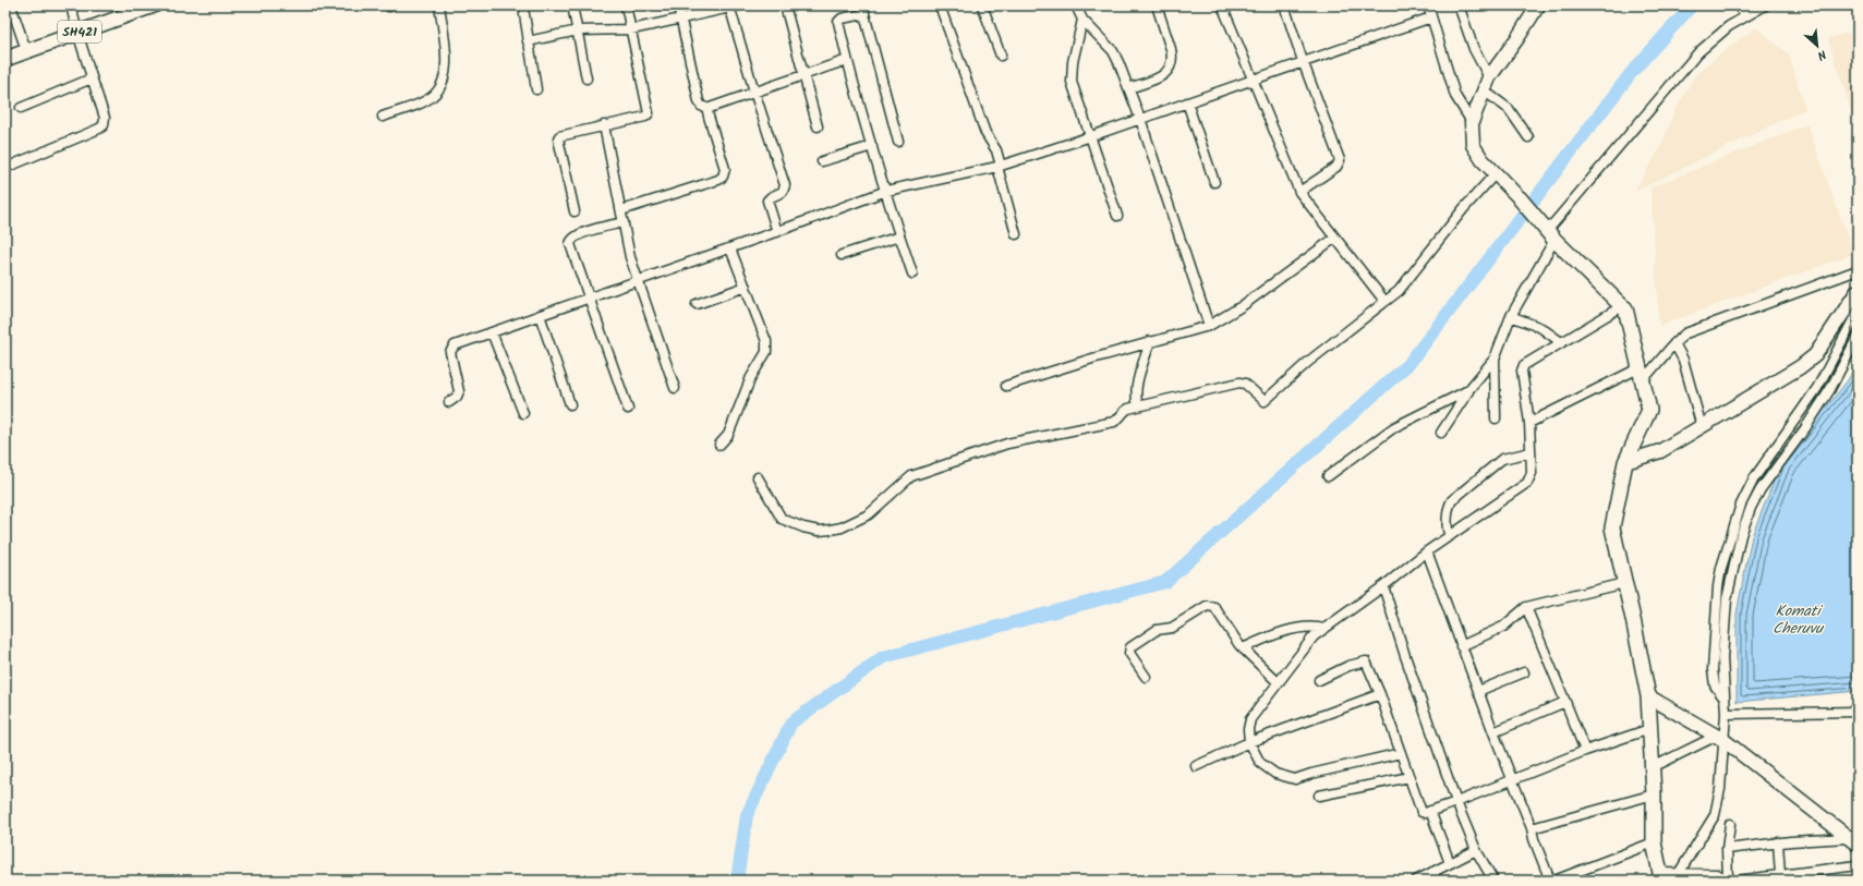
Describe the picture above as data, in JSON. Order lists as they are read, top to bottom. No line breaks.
{"streets":{"main road":["SH421"]},"water":["Komati Cheruvu"],"north":"bottom right"}
